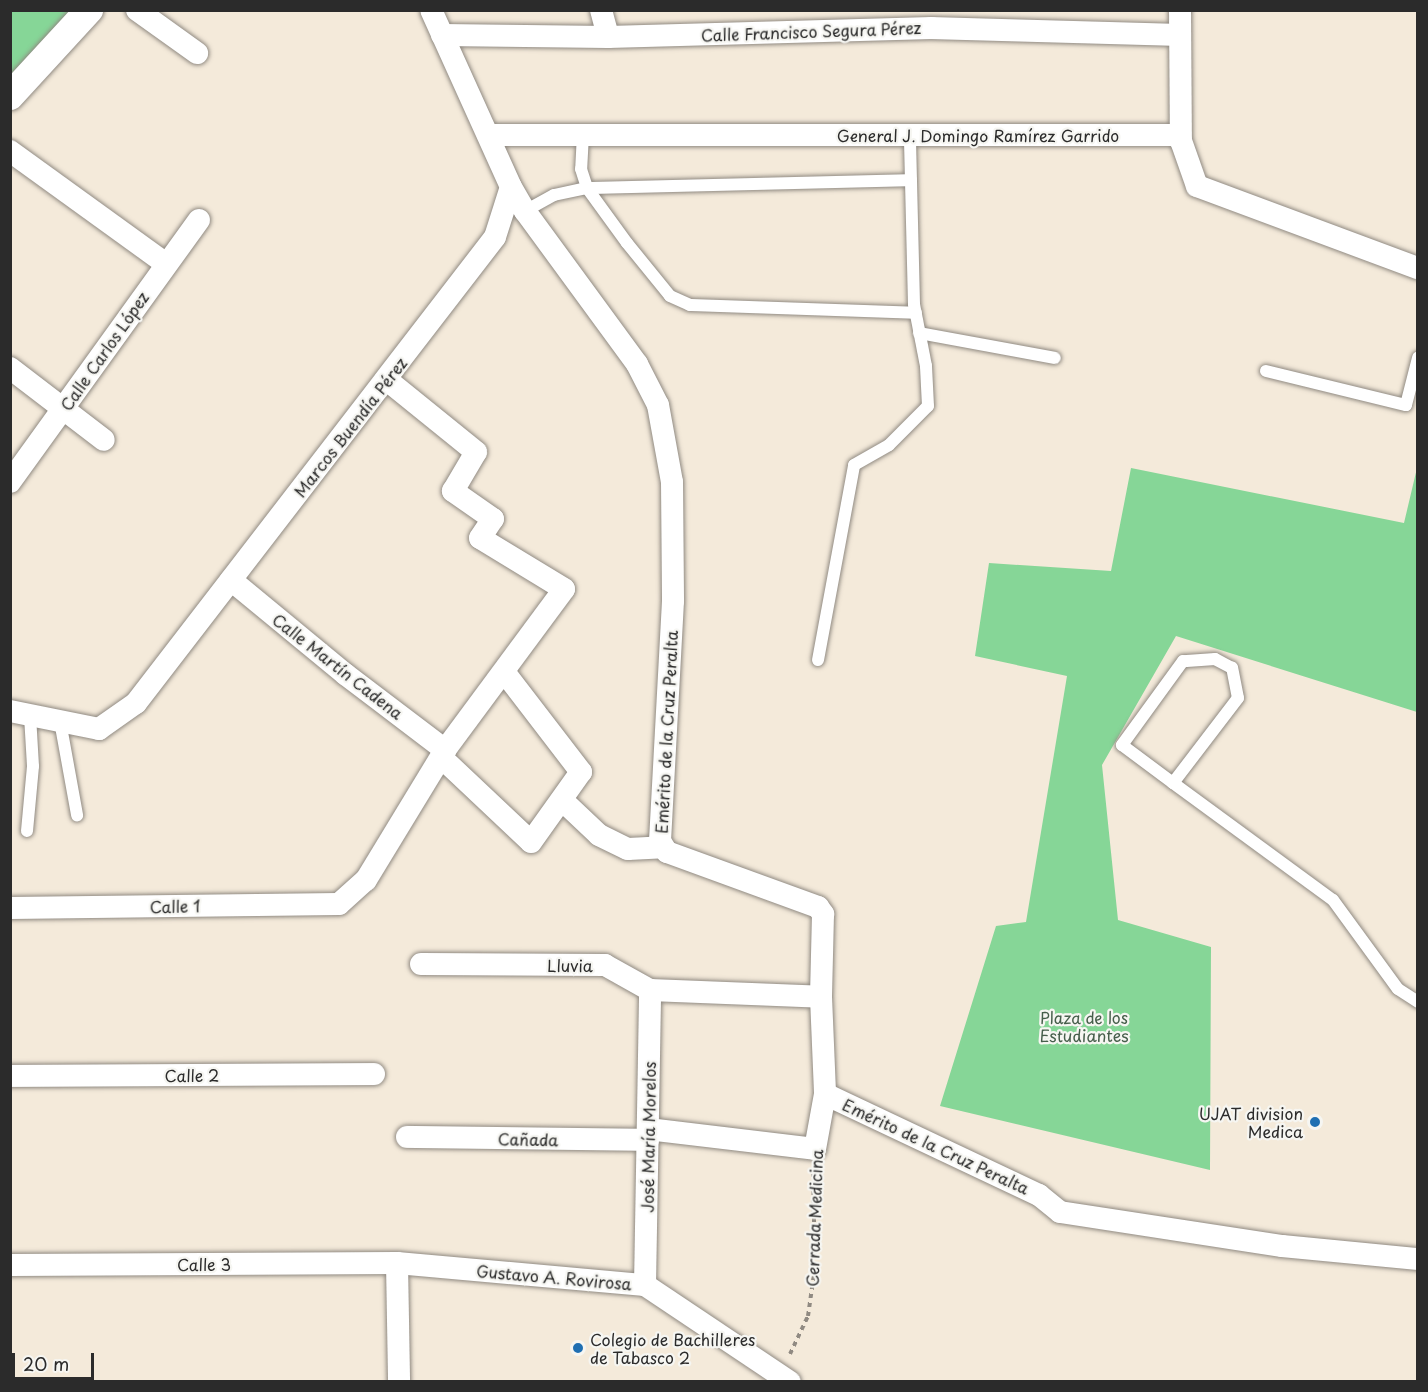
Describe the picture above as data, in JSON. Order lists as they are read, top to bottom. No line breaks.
{"streets":{"street":["Calle Francisco Segura Pérez","General J. Domingo Ramírez Garrido","Calle Carlos López","Marcos Buendía Pérez","Calle Martín Cadena","Emérito de la Cruz Peralta","Calle 1","Lluvia","Calle 2","José María Morelos","Cañada","Cerrada Medicina","Calle 3","Gustavo A. Rovirosa"]},"crossings":[["Marcos Buendía Pérez","Calle Martín Cadena"],["Marcos Buendía Pérez","Emérito de la Cruz Peralta"],["Calle Martín Cadena","Calle 1"],["Emérito de la Cruz Peralta","Lluvia"],["Emérito de la Cruz Peralta","Cerrada Medicina"],["Lluvia","José María Morelos"],["José María Morelos","Cañada"],["José María Morelos","Gustavo A. Rovirosa"],["Cañada","Cerrada Medicina"],["Cerrada Medicina","Gustavo A. Rovirosa"],["Calle 3","Gustavo A. Rovirosa"]],"parks":["Plaza de los Estudiantes"],"places":["UJAT division Medica","Colegio de Bachilleres de Tabasco 2"],"scale_bar":"20 m"}
